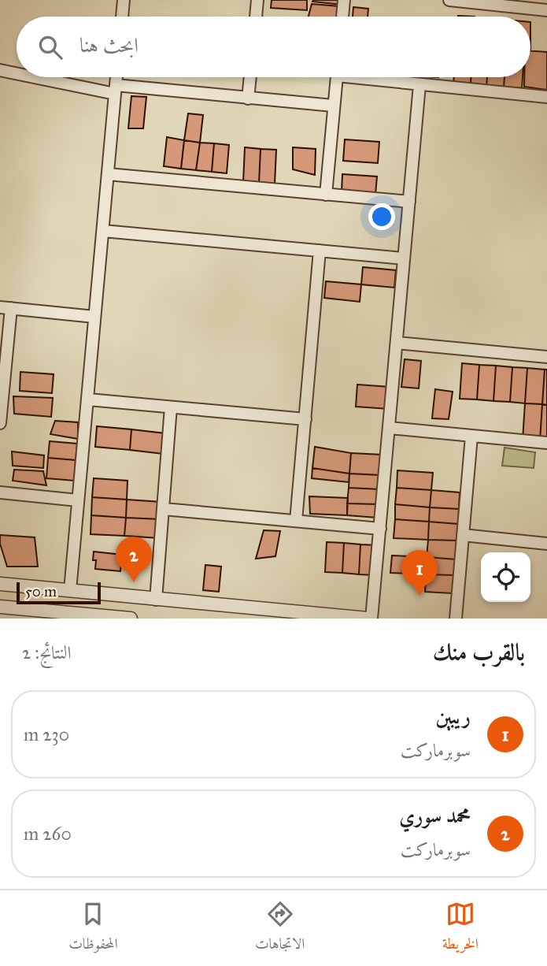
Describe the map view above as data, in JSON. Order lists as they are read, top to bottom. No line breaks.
{"scale_bar":"50 m","page":{"search":"ابحث هنا","pins":["2","1"],"scale":"50 m","heading":["بالقرب منك","النتائج: 2"],"list":[{"mark":"1","name":"ريبين","note":"سوبرماركت","value":"230 m"},{"mark":"2","name":"محمد سوري","note":"سوبرماركت","value":"260 m"}],"nav":["الخريطة","الاتجاهات","المحفوظات"]}}
